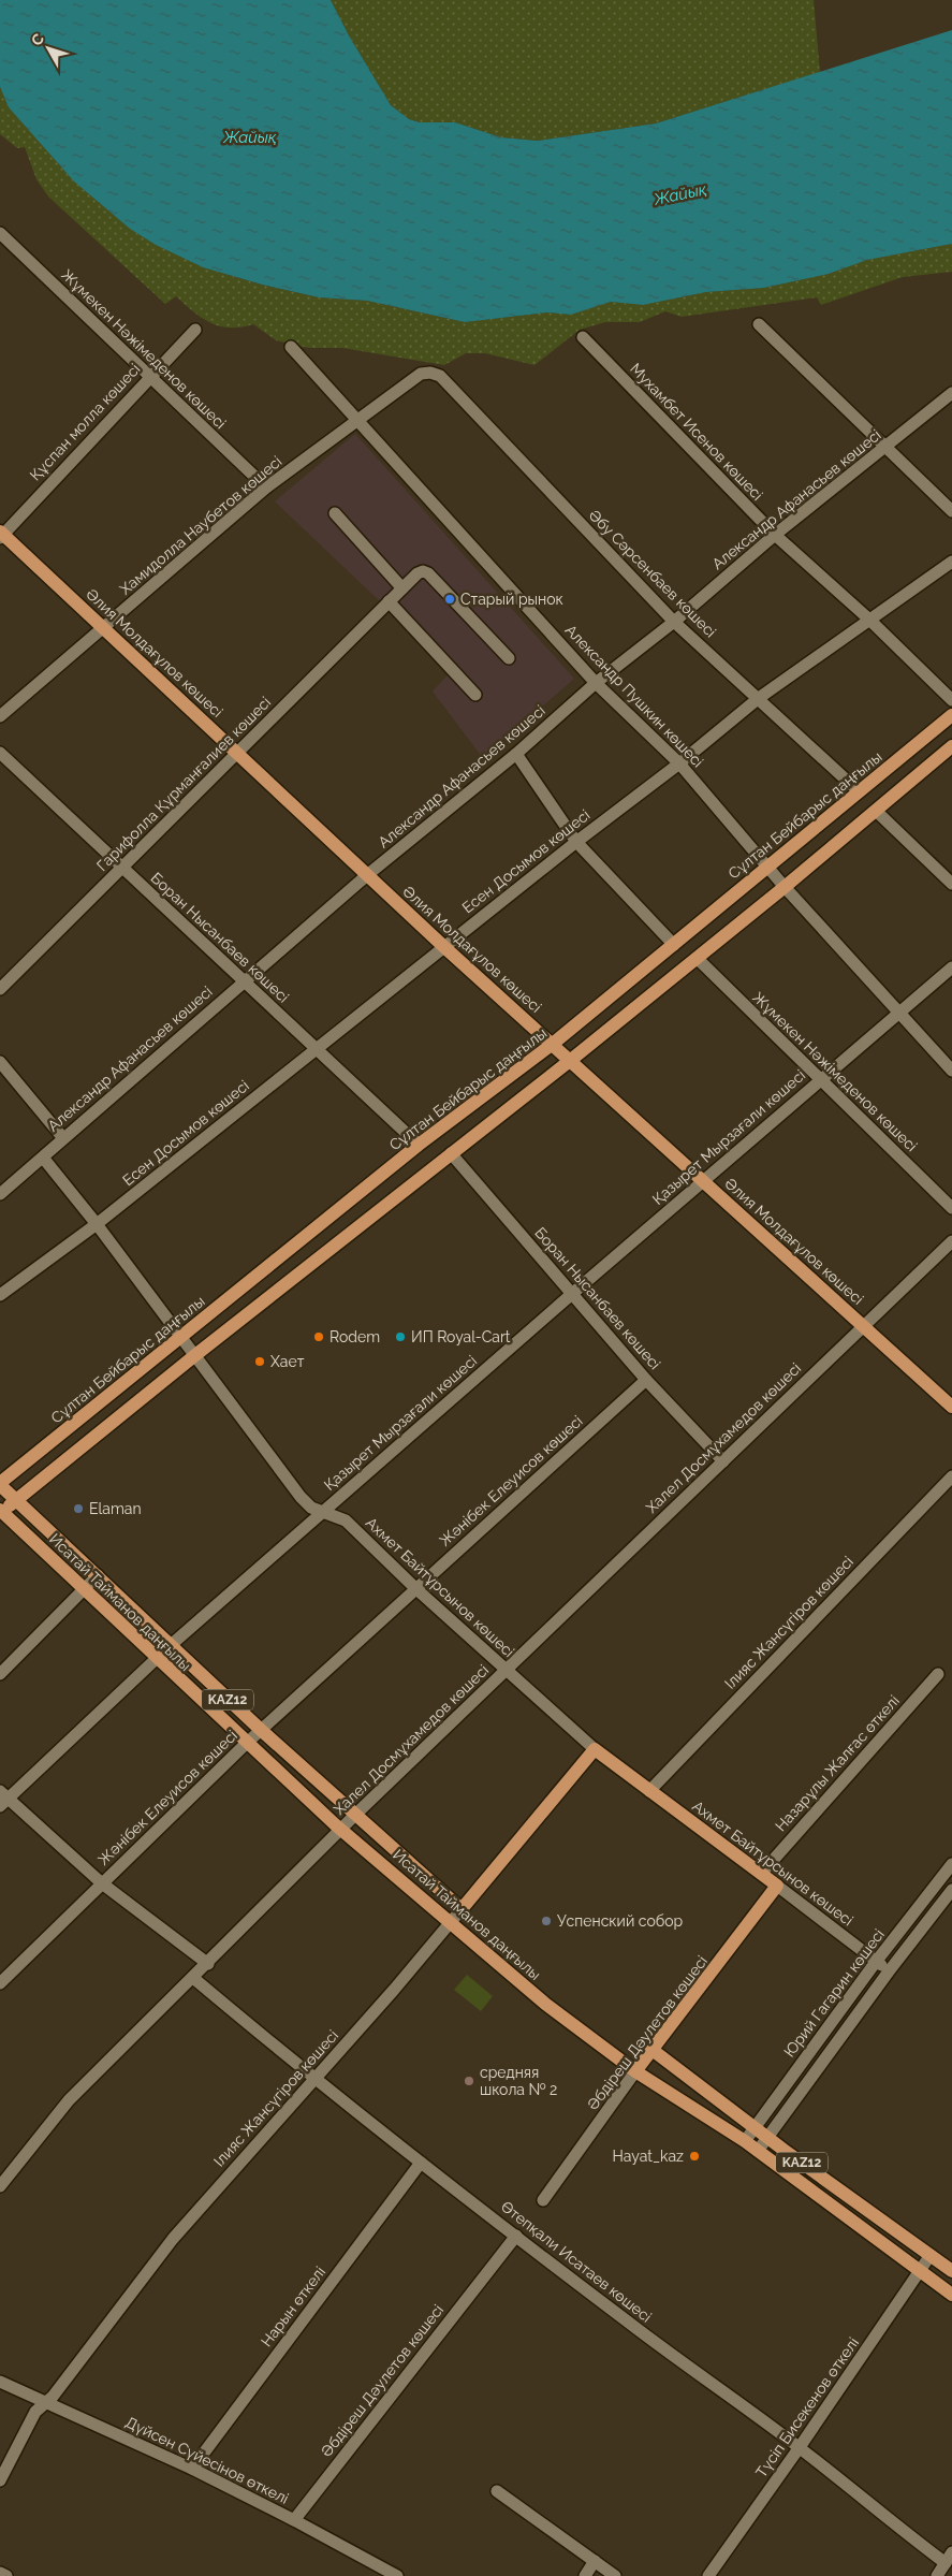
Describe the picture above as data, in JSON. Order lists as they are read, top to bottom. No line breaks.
{"streets":{"main road":["Әлия Молдағұлов көшесі","Сұлтан Бейбарыс даңғылы","Ахмет Байтұрсынов көшесі","Исатай Тайманов даңғылы","Ілияс Жансүгіров көшесі","KAZ12","Әбдіреш Дәулетов көшесі"],"street":["Жұмекен Нәжімеденов көшесі","Құспан молла көшесі","Мухамбет Исенов көшесі","Александр Афанасьев көшесі","Хамидолла Наубетов көшесі","Әбу Сәрсенбаев көшесі","Александр Пушкин көшесі","Гарифолла Құрманғалиев көшесі","Есен Досымов көшесі","Боран Нысанбаев көшесі","Қазырет Мырзағали көшесі","Халел Досмұхамедов көшесі","Жәнібек Елеуисов көшесі","Назарұлы Жалғас өткелі","Юрий Гагарин көшесі","Өтепқали Исатаев көшесі","Нарын өткелі","Түсіп Бисекенов өткелі","Дүйсен Сүйесінов өткелі"]},"crossings":[["Жұмекен Нәжімеденов көшесі","Құспан молла көшесі"],["Жұмекен Нәжімеденов көшесі","Хамидолла Наубетов көшесі"],["Жұмекен Нәжімеденов көшесі","Қазырет Мырзағали көшесі"],["Құспан молла көшесі","Әлия Молдағұлов көшесі"],["Мухамбет Исенов көшесі","Александр Афанасьев көшесі"],["Мухамбет Исенов көшесі","Есен Досымов көшесі"],["Александр Афанасьев көшесі","Әбу Сәрсенбаев көшесі"],["Александр Афанасьев көшесі","Әлия Молдағұлов көшесі"],["Александр Афанасьев көшесі","Александр Пушкин көшесі"],["Александр Афанасьев көшесі","Боран Нысанбаев көшесі"],["Александр Афанасьев көшесі","Ахмет Байтұрсынов көшесі"],["Хамидолла Наубетов көшесі","Әбу Сәрсенбаев көшесі"],["Хамидолла Наубетов көшесі","Әлия Молдағұлов көшесі"],["Хамидолла Наубетов көшесі","Александр Пушкин көшесі"],["Әбу Сәрсенбаев көшесі","Сұлтан Бейбарыс даңғылы"],["Әбу Сәрсенбаев көшесі","Есен Досымов көшесі"],["Әлия Молдағұлов көшесі","Гарифолла Құрманғалиев көшесі"],["Әлия Молдағұлов көшесі","Сұлтан Бейбарыс даңғылы"],["Әлия Молдағұлов көшесі","Есен Досымов көшесі"],["Әлия Молдағұлов көшесі","Қазырет Мырзағали көшесі"],["Әлия Молдағұлов көшесі","Халел Досмұхамедов көшесі"],["Александр Пушкин көшесі","Сұлтан Бейбарыс даңғылы"],["Александр Пушкин көшесі","Есен Досымов көшесі"],["Александр Пушкин көшесі","Қазырет Мырзағали көшесі"],["Гарифолла Құрманғалиев көшесі","Боран Нысанбаев көшесі"],["Сұлтан Бейбарыс даңғылы","Боран Нысанбаев көшесі"],["Сұлтан Бейбарыс даңғылы","Ахмет Байтұрсынов көшесі"],["Сұлтан Бейбарыс даңғылы","Исатай Тайманов даңғылы"],["Есен Досымов көшесі","Боран Нысанбаев көшесі"],["Есен Досымов көшесі","Ахмет Байтұрсынов көшесі"],["Боран Нысанбаев көшесі","Қазырет Мырзағали көшесі"],["Боран Нысанбаев көшесі","Халел Досмұхамедов көшесі"],["Боран Нысанбаев көшесі","Жәнібек Елеуисов көшесі"],["Қазырет Мырзағали көшесі","Ахмет Байтұрсынов көшесі"],["Қазырет Мырзағали көшесі","Исатай Тайманов даңғылы"],["Халел Досмұхамедов көшесі","Ахмет Байтұрсынов көшесі"],["Халел Досмұхамедов көшесі","Исатай Тайманов даңғылы"],["Халел Досмұхамедов көшесі","Өтепқали Исатаев көшесі"],["Жәнібек Елеуисов көшесі","Ахмет Байтұрсынов көшесі"],["Жәнібек Елеуисов көшесі","Исатай Тайманов даңғылы"],["Ахмет Байтұрсынов көшесі","Ілияс Жансүгіров көшесі"],["Ахмет Байтұрсынов көшесі","Назарұлы Жалғас өткелі"],["Ахмет Байтұрсынов көшесі","Юрий Гагарин көшесі"],["Ахмет Байтұрсынов көшесі","Әбдіреш Дәулетов көшесі"],["Исатай Тайманов даңғылы","Ілияс Жансүгіров көшесі"],["Исатай Тайманов даңғылы","Юрий Гагарин көшесі"],["Исатай Тайманов даңғылы","Әбдіреш Дәулетов көшесі"],["Исатай Тайманов даңғылы","Түсіп Бисекенов өткелі"],["Ілияс Жансүгіров көшесі","Өтепқали Исатаев көшесі"],["Ілияс Жансүгіров көшесі","Дүйсен Сүйесінов өткелі"],["KAZ12","Юрий Гагарин көшесі"],["KAZ12","Әбдіреш Дәулетов көшесі"],["KAZ12","Түсіп Бисекенов өткелі"],["Әбдіреш Дәулетов көшесі","Өтепқали Исатаев көшесі"],["Әбдіреш Дәулетов көшесі","Дүйсен Сүйесінов өткелі"],["Өтепқали Исатаев көшесі","Нарын өткелі"],["Өтепқали Исатаев көшесі","Түсіп Бисекенов өткелі"],["Нарын өткелі","Дүйсен Сүйесінов өткелі"]],"water":["Жайық"],"places":["Старый рынок","Rodem","ИП Royal-Cart","Хает","Elaman","Успенский собор","cредняя школа № 2","Hayat_kaz"],"north":"top left"}
